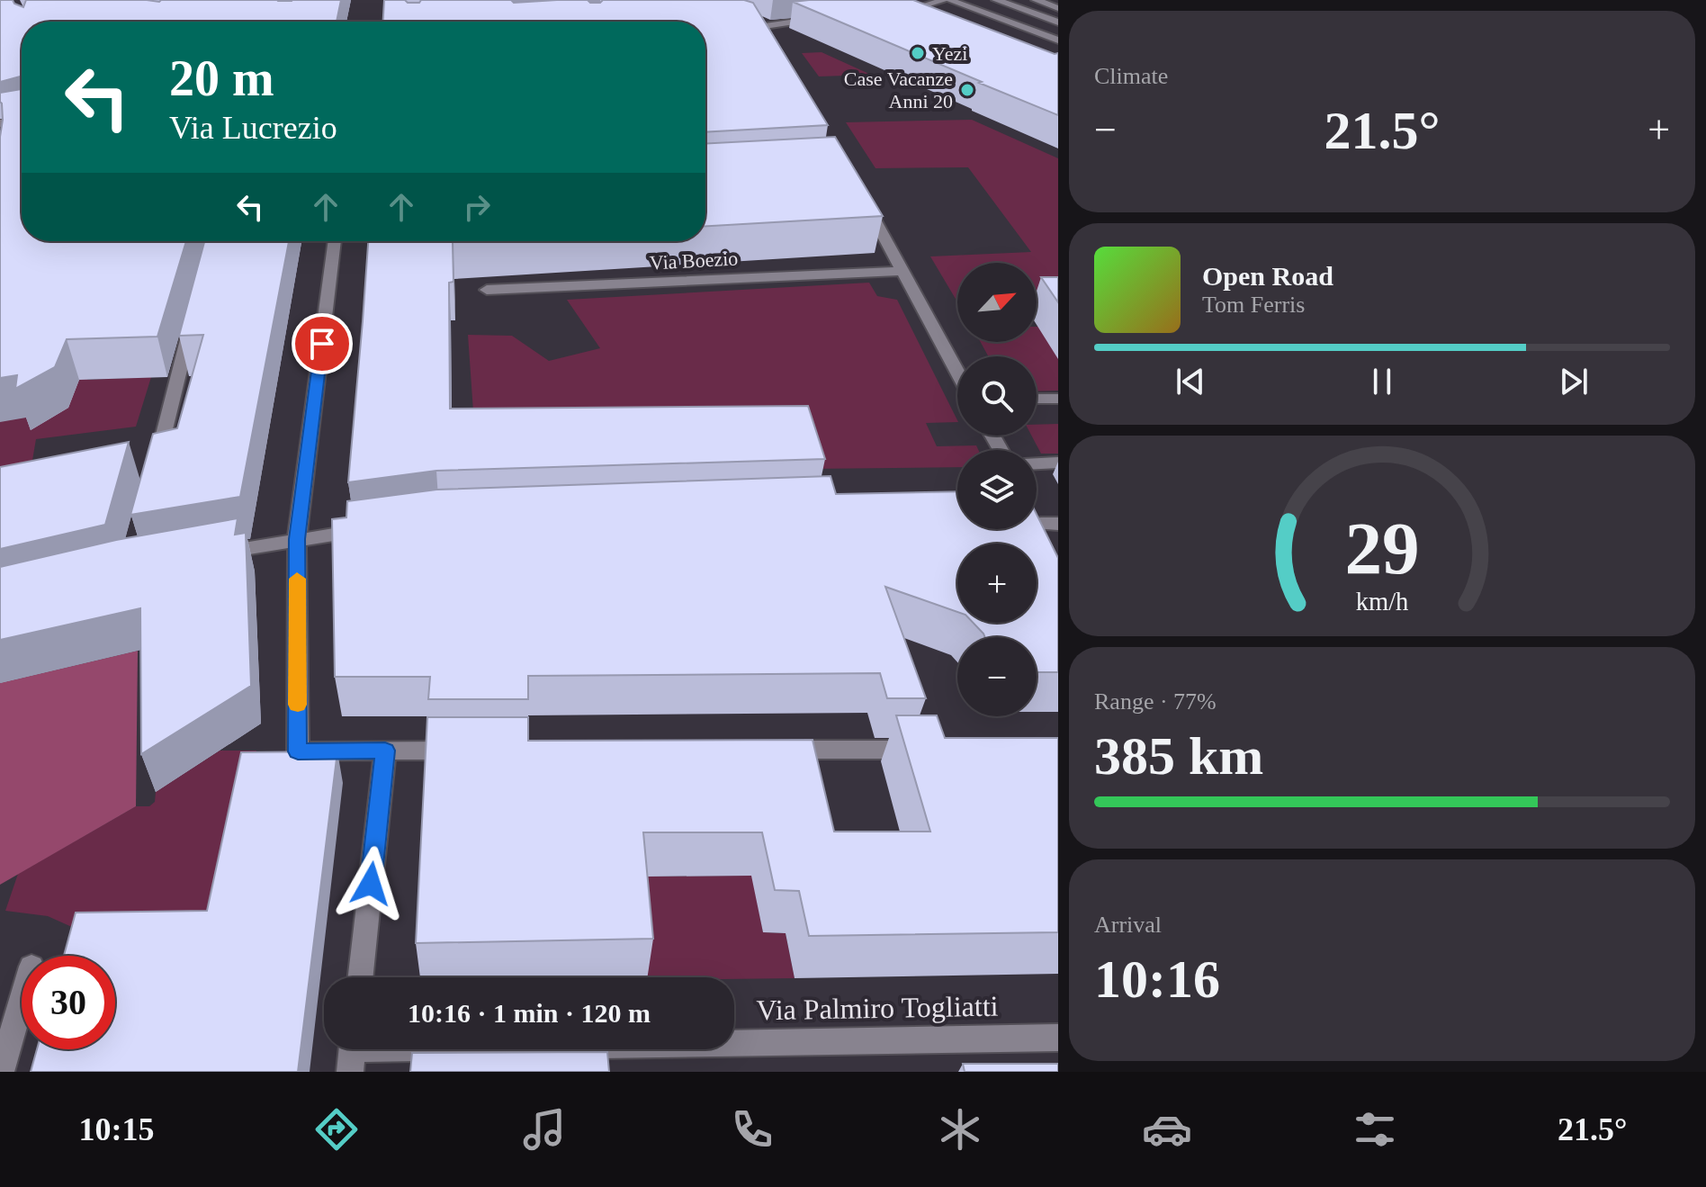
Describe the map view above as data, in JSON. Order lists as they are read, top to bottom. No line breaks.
{"streets":{"street":["Via Boezio","Via Palmiro Togliatti"]},"places":["Yezi","Case Vacanze Anni 20"],"north":"top right","page":{"tile":["Climate",["Range · 77%","385 km"],["Arrival","10:16"]],"turn":["20 m","Via Lucrezio"],"heat":["−","21.5°","+"],"song":["Open Road","Tom Ferris"],"map_buttons":["+","−"],"limit":"30","trip":"10:16 · 1 min · 120 m","tabs":["10:15","21.5°"],"gauge":["29","km/h"]}}
